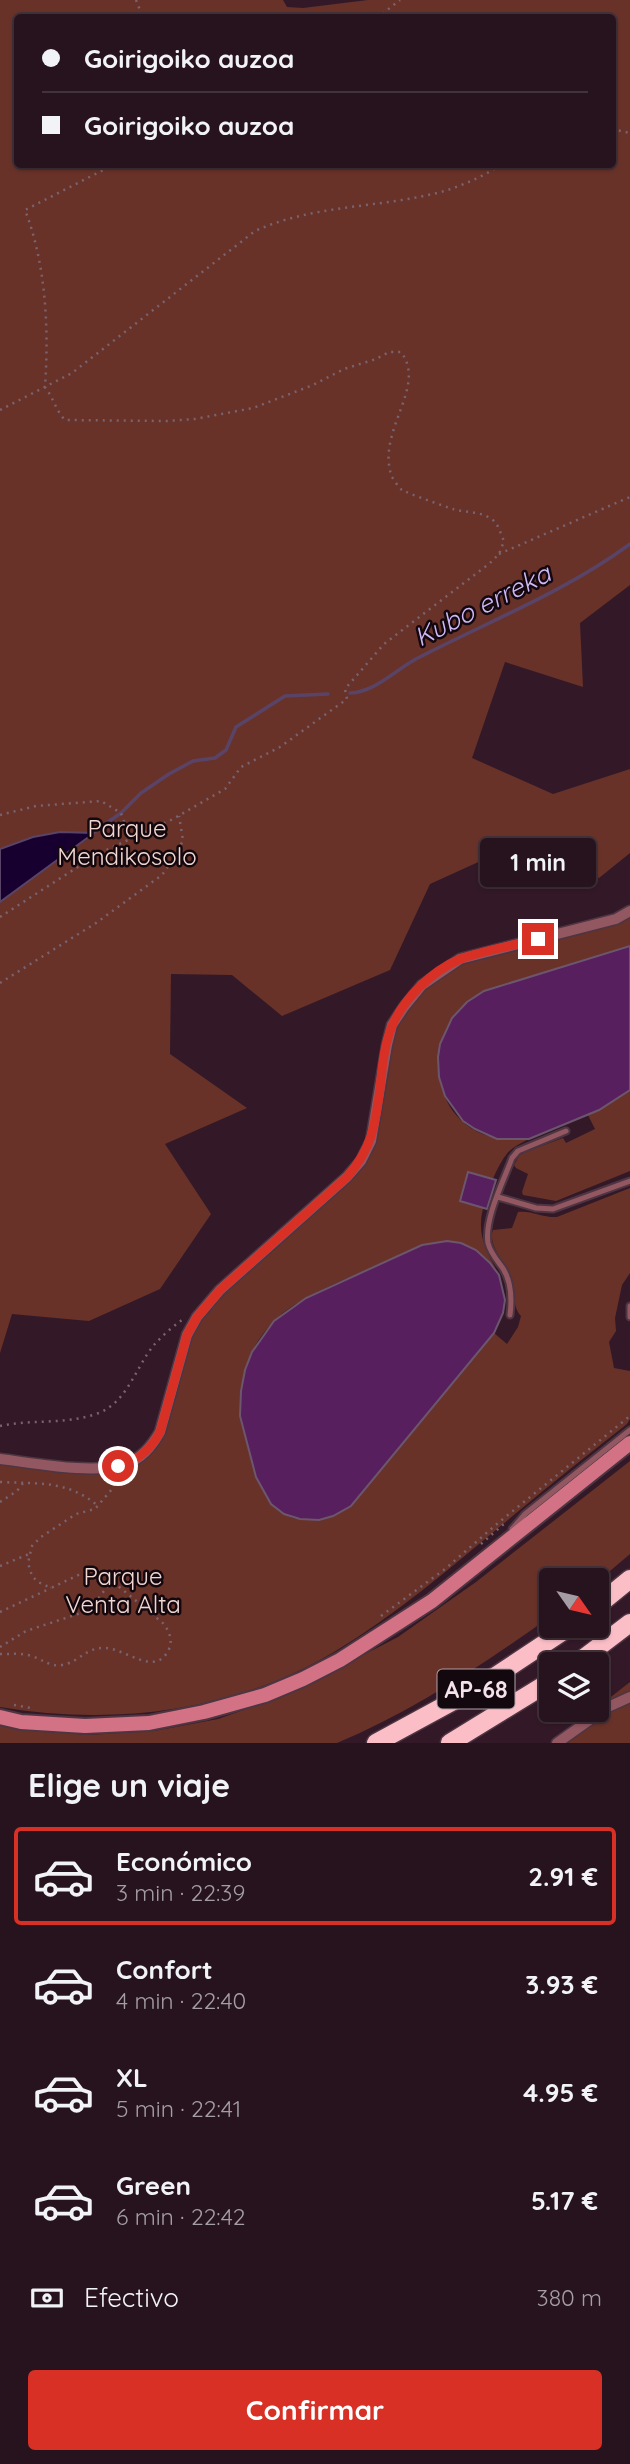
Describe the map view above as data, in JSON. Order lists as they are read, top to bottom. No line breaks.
{"streets":{"highway":["AP-68"]},"water":["Kubo erreka"],"parks":["Parque Mendikosolo","Parque Venta Alta"],"north":"bottom right","page":{"banner":["Goirigoiko auzoa","Goirigoiko auzoa"],"bubble":"1 min","heading":"Elige un viaje","list":[{"name":"Económico","note":"3 min · 22:39","value":"2.91 €"},{"name":"Confort","note":"4 min · 22:40","value":"3.93 €"},{"name":"XL","note":"5 min · 22:41","value":"4.95 €"},{"name":"Green","note":"6 min · 22:42","value":"5.17 €"}],"pay":["Efectivo","380 m"],"buttons":"Confirmar"}}
